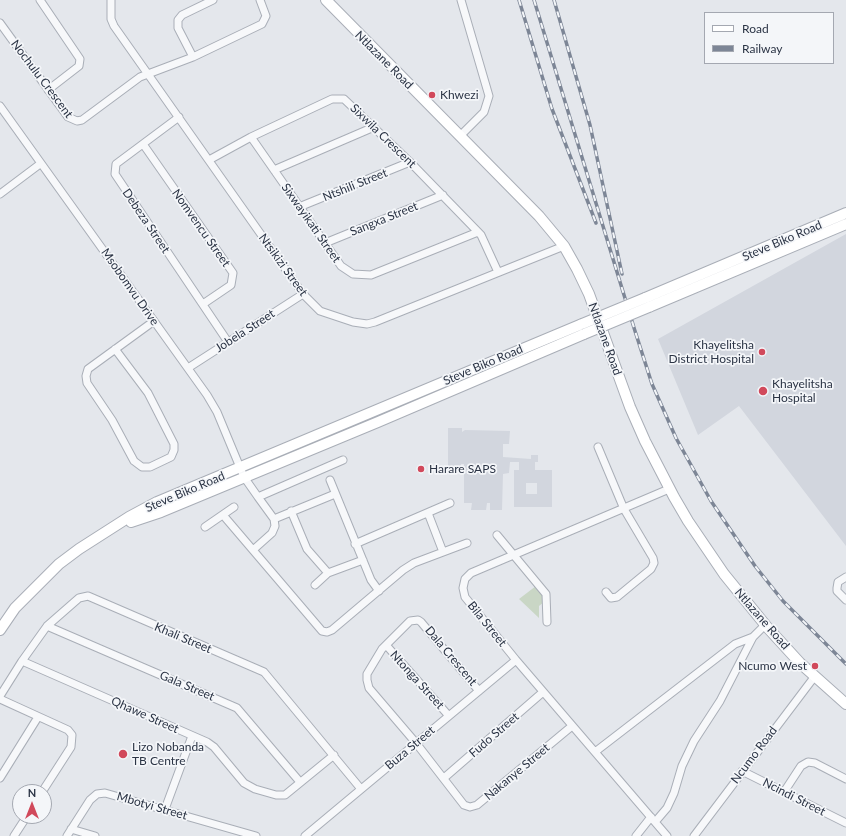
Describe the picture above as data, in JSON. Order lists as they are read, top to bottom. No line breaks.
{"streets":{"street":["Ntlazane Road","Nochulu Crescent","Sixwila Crescent","Ntshili Street","Sangxa Street","Debeza Street","Sixwayikati Street","Nomvencu Street","Steve Biko Road","Ntsikizi Street","Msobomvu Drive","Jobela Street","Bila Street","Khali Street","Dala Crescent","Ntonga Street","Gala Street","Qhawe Street","Fudo Street","Buza Street","Ncumo Road","Nakanye Street","Ncindi Street","Mbotyi Street"]},"crossings":[["Ntlazane Road","Ntsikizi Street"],["Ntlazane Road","Bila Street"],["Ntlazane Road","Ncumo Road"],["Nochulu Crescent","Ntsikizi Street"],["Sixwila Crescent","Ntshili Street"],["Sixwila Crescent","Sangxa Street"],["Sixwila Crescent","Sixwayikati Street"],["Sixwila Crescent","Ntsikizi Street"],["Ntshili Street","Sixwayikati Street"],["Sangxa Street","Sixwayikati Street"],["Debeza Street","Nomvencu Street"],["Debeza Street","Ntsikizi Street"],["Debeza Street","Jobela Street"],["Steve Biko Road","Msobomvu Drive"],["Ntsikizi Street","Jobela Street"],["Msobomvu Drive","Jobela Street"],["Bila Street","Fudo Street"],["Bila Street","Buza Street"],["Bila Street","Nakanye Street"],["Khali Street","Gala Street"],["Khali Street","Qhawe Street"],["Khali Street","Buza Street"],["Dala Crescent","Ntonga Street"],["Dala Crescent","Buza Street"],["Dala Crescent","Nakanye Street"],["Ntonga Street","Buza Street"],["Gala Street","Qhawe Street"],["Fudo Street","Nakanye Street"],["Buza Street","Nakanye Street"],["Ncumo Road","Ncindi Street"]],"places":["Khwezi","Khayelitsha District Hospital","Khayelitsha Hospital","Harare SAPS","Ncumo West","Lizo Nobanda TB Centre"],"legend":["Road","Railway"],"north":"top"}
